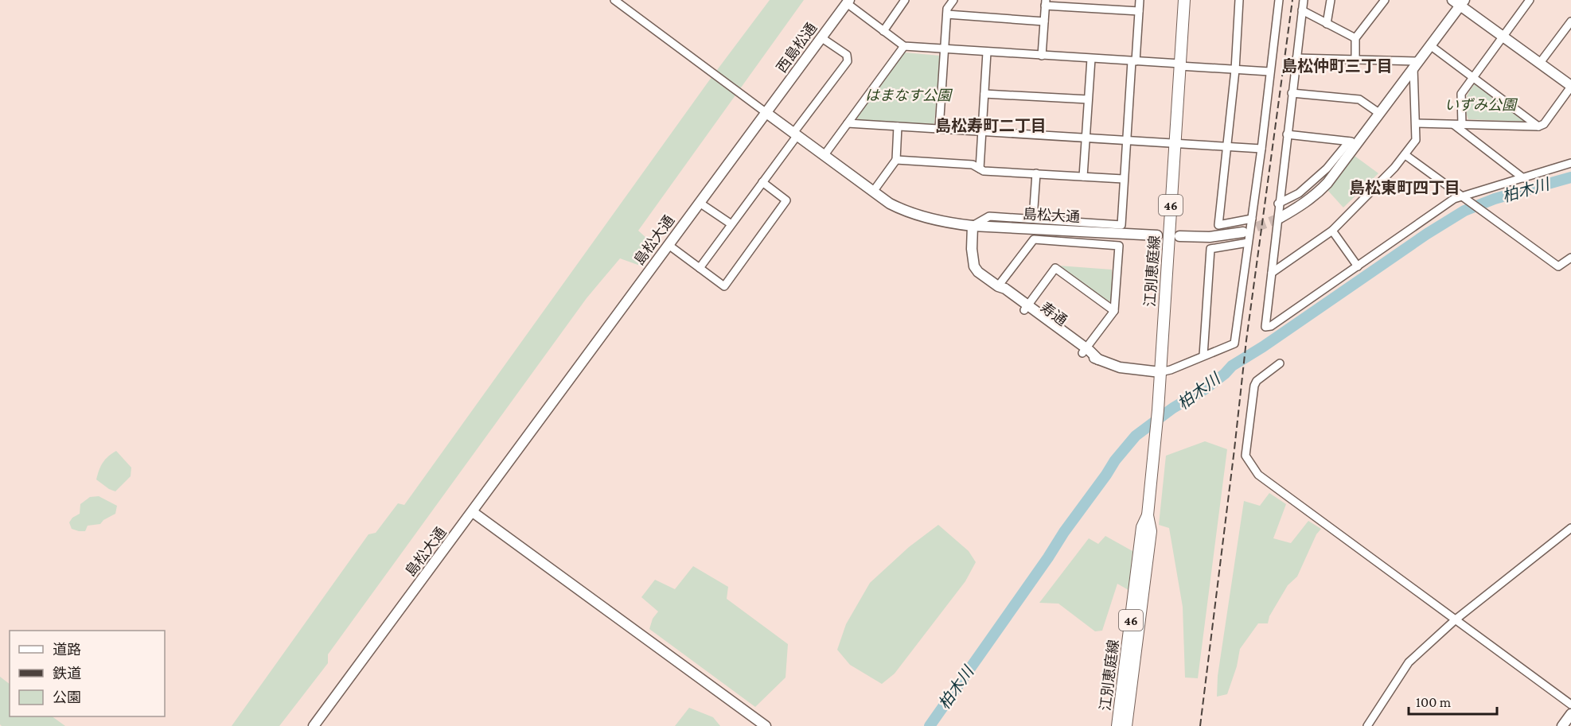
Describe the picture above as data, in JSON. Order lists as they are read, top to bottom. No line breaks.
{"streets":{"main road":["46","江別恵庭線"],"street":["西島松通","島松大通","寿通"]},"crossings":[["西島松通","島松大通"],["島松大通","寿通"],["江別恵庭線","寿通"]],"districts":["島松仲町三丁目","島松寿町二丁目","島松東町四丁目"],"water":["柏木川"],"parks":["はまなす公園","いずみ公園"],"legend":["道路","鉄道","公園"],"scale_bar":"100 m"}
